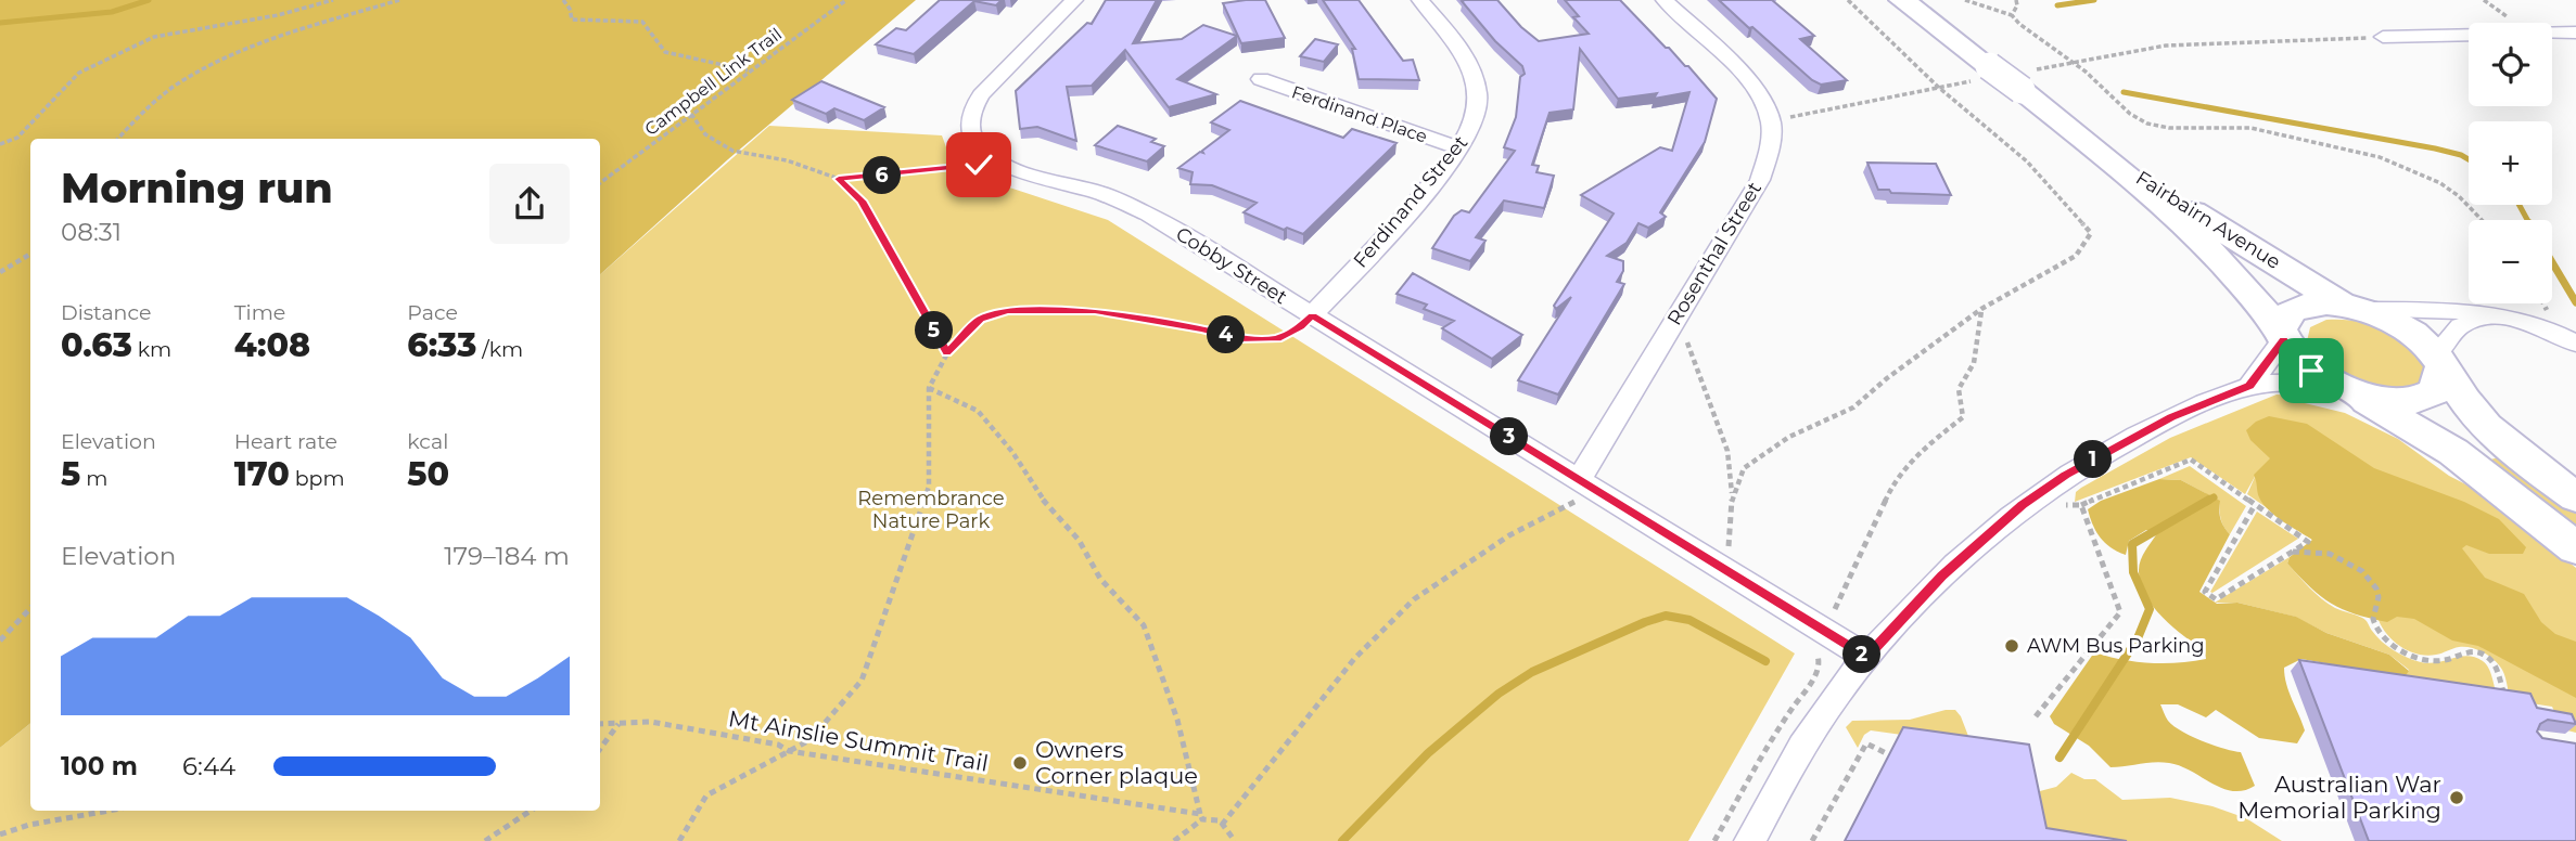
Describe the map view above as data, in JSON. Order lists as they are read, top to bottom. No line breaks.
{"streets":{"main road":["Fairbairn Avenue"],"street":["Ferdinand Place","Ferdinand Street","Rosenthal Street","Cobby Street"],"path":["Campbell Link Trail","Mt Ainslie Summit Trail"]},"crossings":[["Ferdinand Place","Ferdinand Street"],["Ferdinand Street","Cobby Street"],["Rosenthal Street","Cobby Street"]],"parks":["Remembrance Nature Park"],"places":["AWM Bus Parking","Owners Corner plaque","Australian War Memorial Parking"],"page":{"map_buttons":["+","−"],"heading":["Morning run","08:31"],"pins":["6","5","4","3","1","2"],"stats":[["Distance","0.63 km"],["Time","4:08"],["Pace","6:33 /km"],["Elevation","5 m"],["Heart rate","170 bpm"],["kcal","50"]],"chart":["Elevation","179–184 m"],"list":[{"name":"100 m","note":"6:44"}]}}
